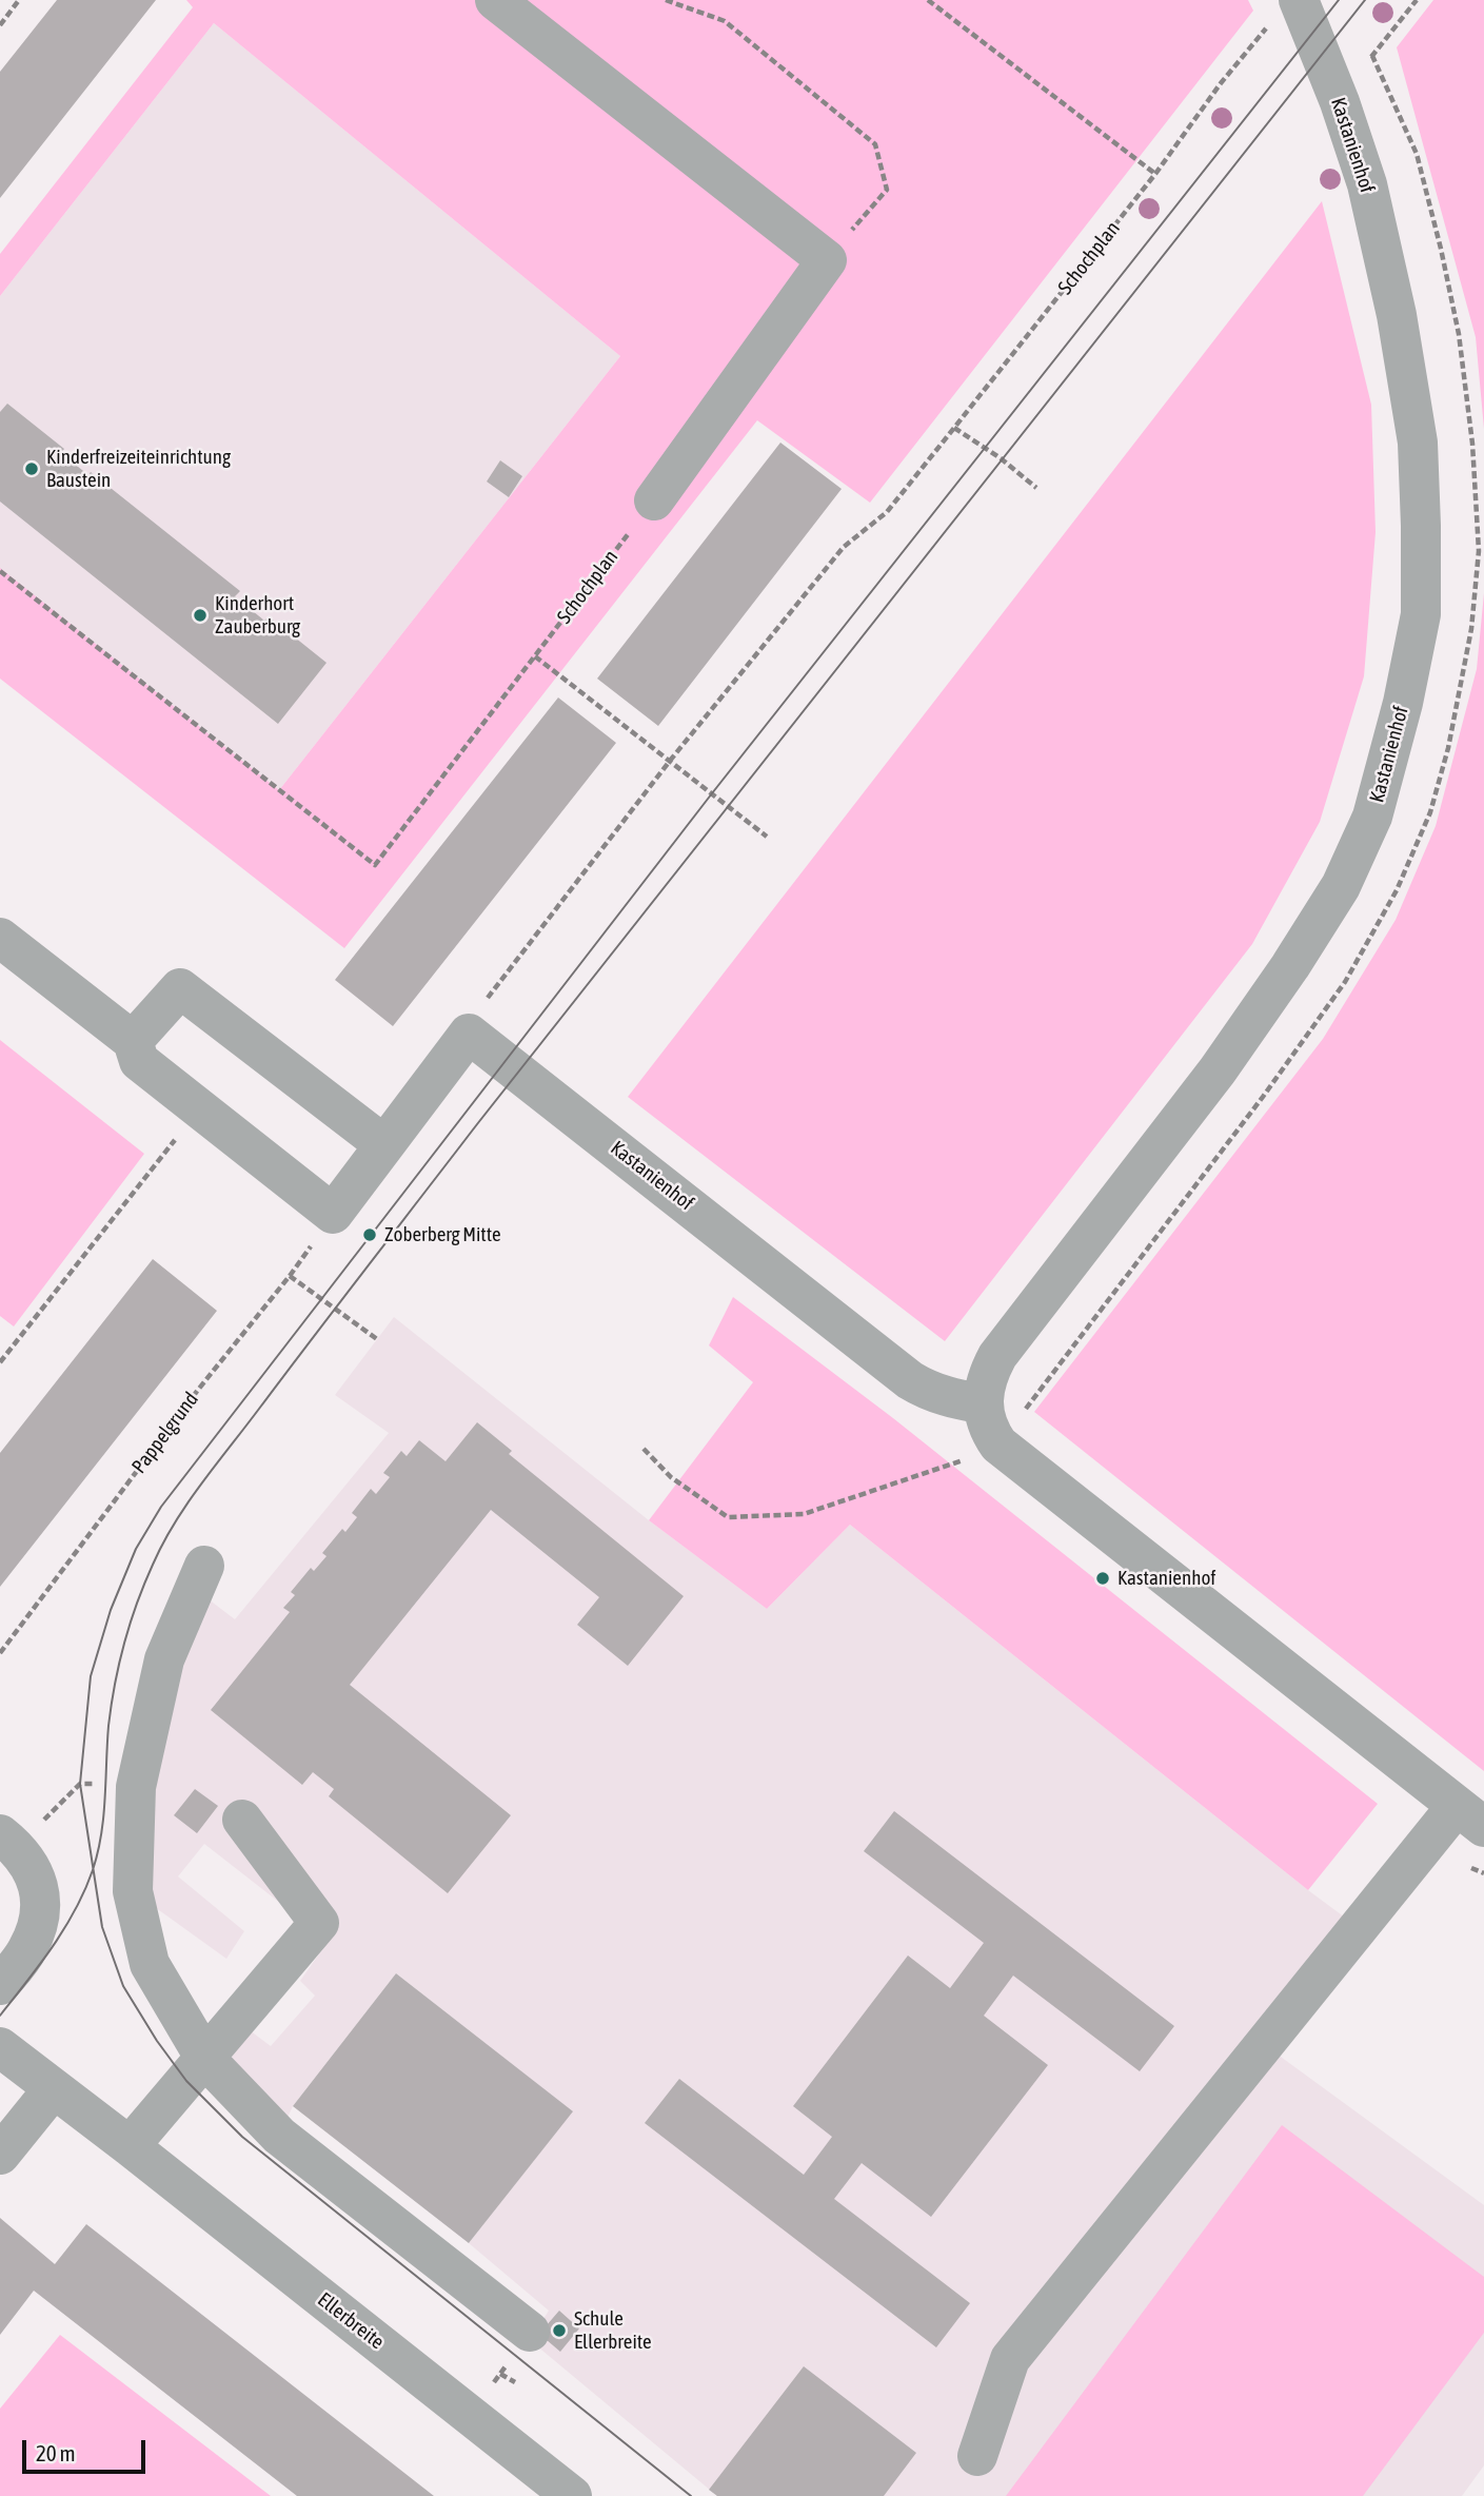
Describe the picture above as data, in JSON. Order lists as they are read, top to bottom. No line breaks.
{"streets":{"street":["Kastanienhof","Ellerbreite"],"path":["Schochplan","Pappelgrund"]},"crossings":[["Kastanienhof","Schochplan"]],"places":["Kinderfreizeiteinrichtung Baustein","Kinderhort Zauberburg","Zoberberg Mitte","Kastanienhof","Schule Ellerbreite"],"scale_bar":"20 m"}
